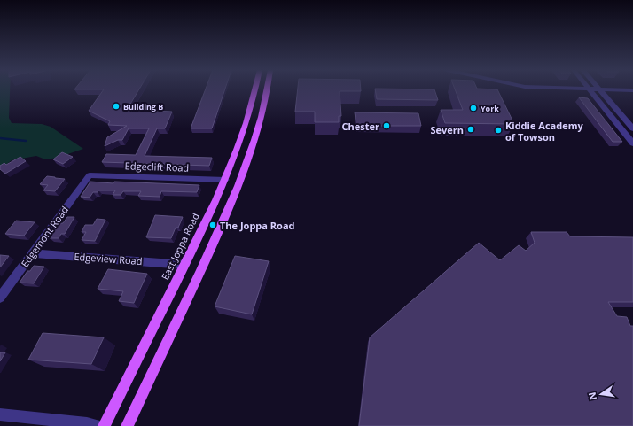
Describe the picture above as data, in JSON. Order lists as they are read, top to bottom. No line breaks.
{"streets":{"main road":["East Joppa Road"],"street":["Edgeclift Road","Edgemont Road","Edgeview Road"]},"crossings":[["Edgeclift Road","Edgemont Road"],["Edgeclift Road","East Joppa Road"],["Edgemont Road","Edgeview Road"],["East Joppa Road","Edgeview Road"]],"places":["Building B","York","Chester","Severn","Kiddie Academy of Towson","The Joppa Road"],"north":"left"}
